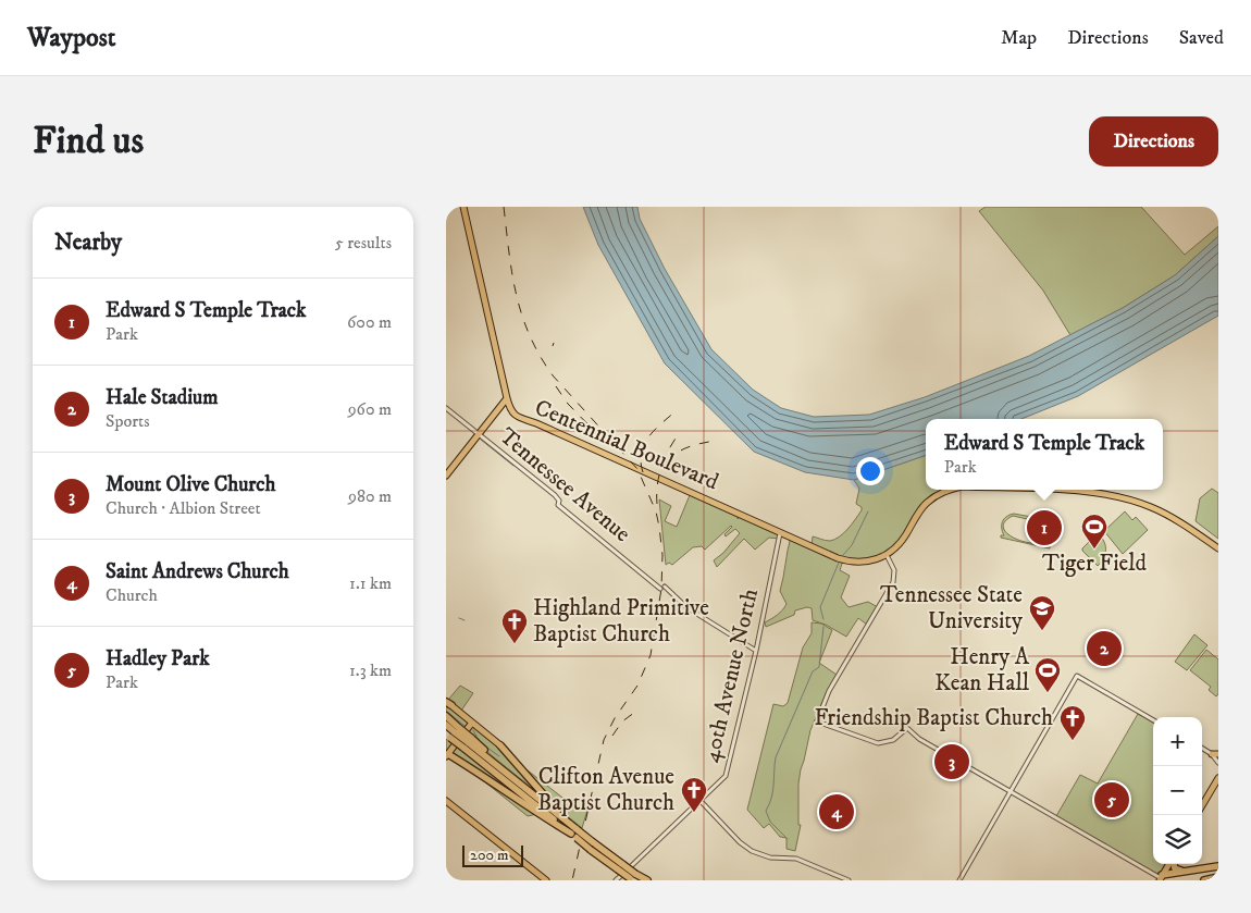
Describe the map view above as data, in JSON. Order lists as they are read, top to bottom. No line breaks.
{"streets":{"main road":["Centennial Boulevard"],"street":["Tennessee Avenue","40th Avenue North"]},"crossings":[["Centennial Boulevard","40th Avenue North"]],"places":{"sports":["Tiger Field","Henry A Kean Hall"],"school or university":["Tennessee State University"],"church":["Highland Primitive Baptist Church","Friendship Baptist Church","Clifton Avenue Baptist Church"]},"scale_bar":"200 m","page":{"header":"Waypost","nav":["Map","Directions","Saved"],"buttons":"Directions","title":"Find us","heading":["Nearby","5 results"],"list":[{"mark":"1","name":"Edward S Temple Track","note":"Park","value":"600 m"},{"mark":"2","name":"Hale Stadium","note":"Sports","value":"960 m"},{"mark":"3","name":"Mount Olive Church","note":"Church · Albion Street","value":"980 m"},{"mark":"4","name":"Saint Andrews Church","note":"Church","value":"1.1 km"},{"mark":"5","name":"Hadley Park","note":"Park","value":"1.3 km"}],"popup":["Edward S Temple Track","Park"],"pins":["1","2","3","5","4"],"map_buttons":["+","−"],"scale":"200 m"}}
